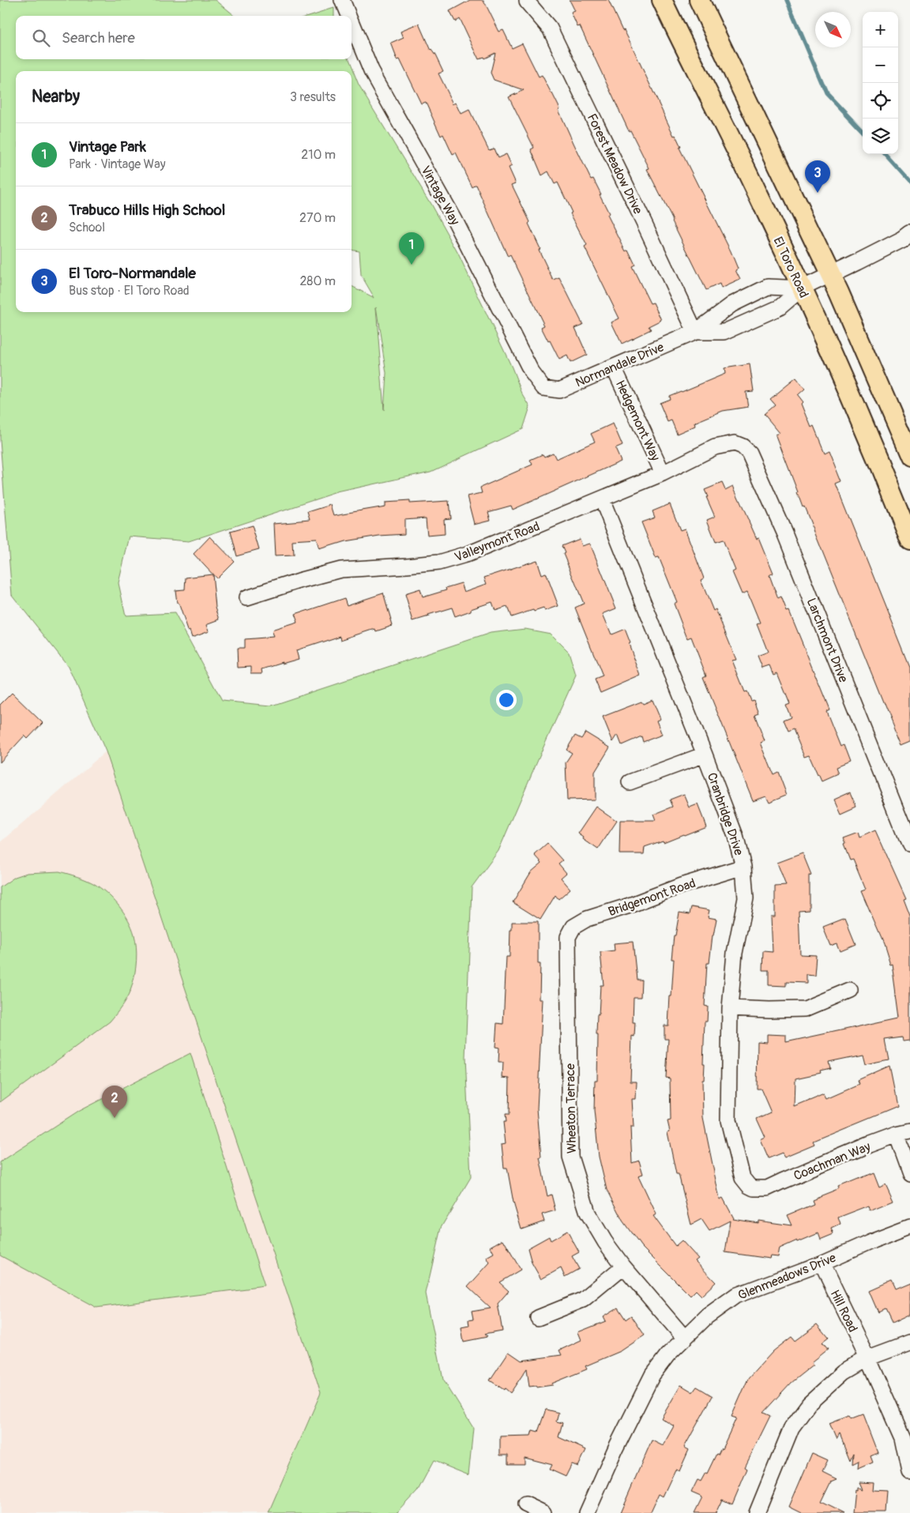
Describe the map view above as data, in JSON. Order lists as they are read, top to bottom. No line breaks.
{"streets":{"main road":["El Toro Road"],"street":["Forest Meadow Drive","Vintage Way","Normandale Drive","Hedgemont Way","Valleymont Road","Larchmont Drive","Cranbridge Drive","Bridgemont Road","Wheaton Terrace","Coachman Way","Glenmeadows Drive","Hill Road"]},"crossings":[["Forest Meadow Drive","Normandale Drive"],["Vintage Way","Normandale Drive"],["El Toro Road","Normandale Drive"],["Normandale Drive","Hedgemont Way"],["Hedgemont Way","Valleymont Road"],["Valleymont Road","Larchmont Drive"],["Valleymont Road","Cranbridge Drive"],["Cranbridge Drive","Bridgemont Road"],["Cranbridge Drive","Coachman Way"],["Bridgemont Road","Wheaton Terrace"],["Wheaton Terrace","Glenmeadows Drive"],["Glenmeadows Drive","Hill Road"]],"north":"bottom right","page":{"map_buttons":["+","−"],"search":"Search here","heading":["Nearby","3 results"],"list":[{"mark":"1","name":"Vintage Park","note":"Park · Vintage Way","value":"210 m"},{"mark":"2","name":"Trabuco Hills High School","note":"School","value":"270 m"},{"mark":"3","name":"El Toro-Normandale","note":"Bus stop · El Toro Road","value":"280 m"}],"pins":["3","1","2"]}}
